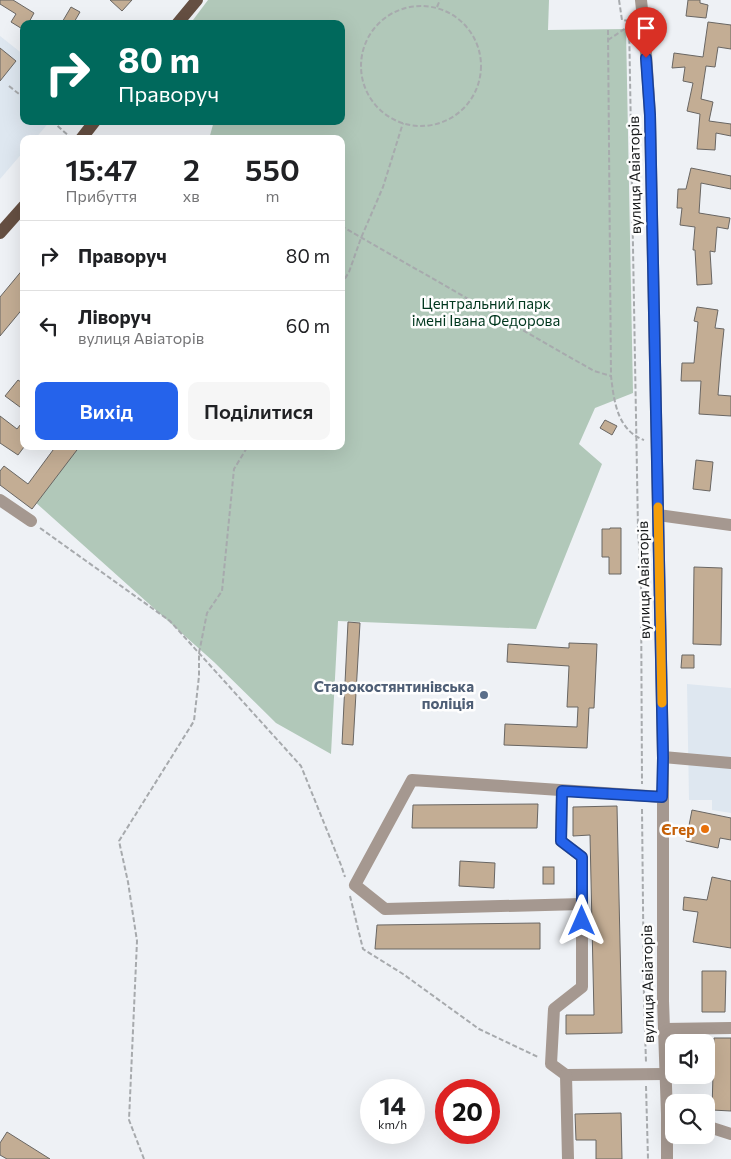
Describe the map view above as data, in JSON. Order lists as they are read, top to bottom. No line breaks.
{"streets":{"street":["вулиця Авіаторів"]},"parks":["Центральний парк імені Івана Федорова"],"places":["Старокостянтинівська поліція","Єгер"],"page":{"turn":["80 m","Праворуч"],"eta":["15:47","Прибуття","2","хв","550","m"],"list":[{"name":"Праворуч","value":"80 m"},{"name":"Ліворуч","note":"вулиця Авіаторів","value":"60 m"}],"buttons":["Вихід","Поділитися"],"speed":"14 km/h","limit":"20"}}
